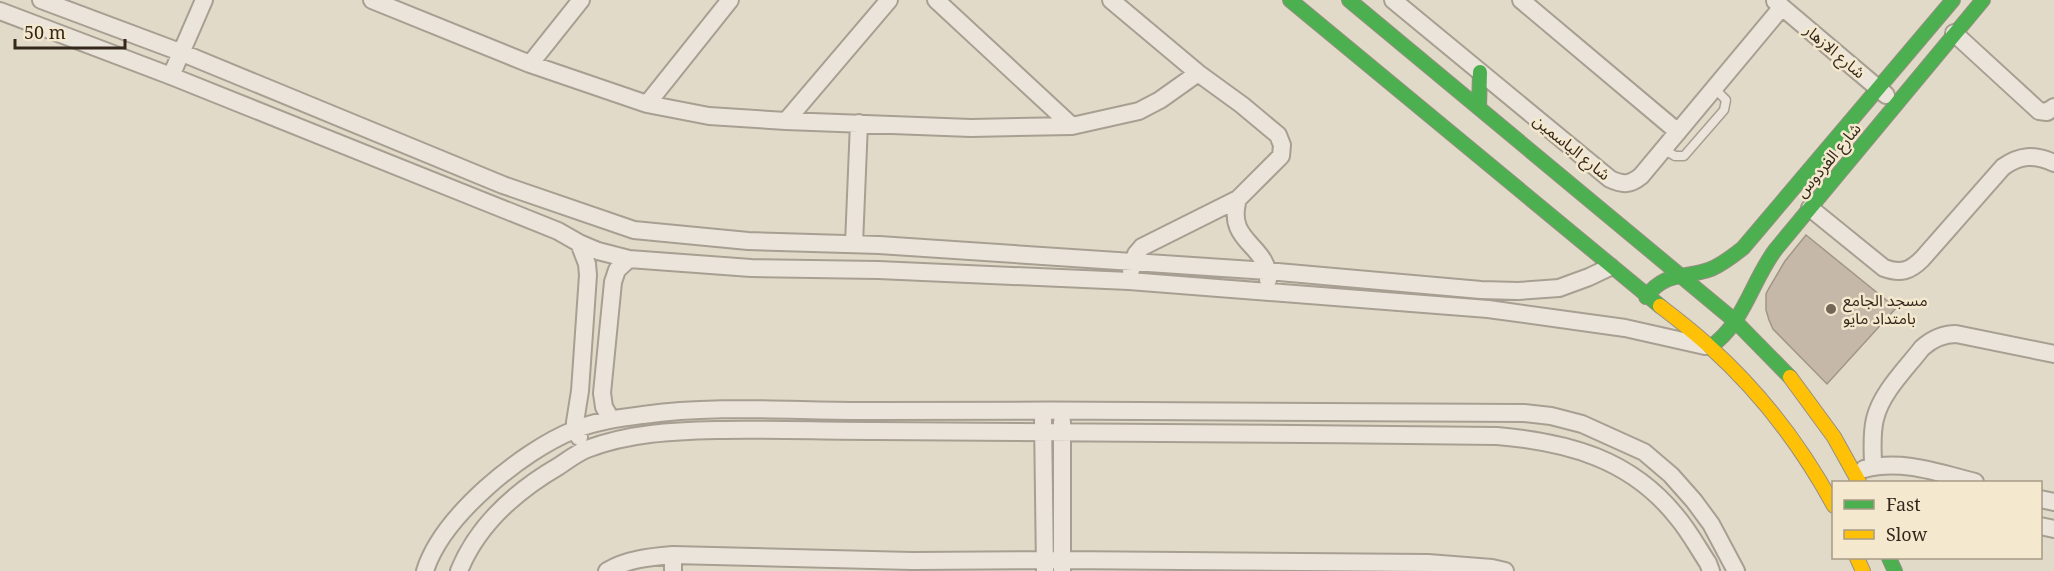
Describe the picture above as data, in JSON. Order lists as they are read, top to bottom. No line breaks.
{"streets":{"street":["شارع الازهار","شارع الياسمين","شارع الفردوس"]},"crossings":[["شارع الازهار","شارع الياسمين"],["شارع الازهار","شارع الفردوس"]],"places":["مسجد الجامع بامتداد مايو"],"legend":["Fast","Slow"],"scale_bar":"50 m"}
